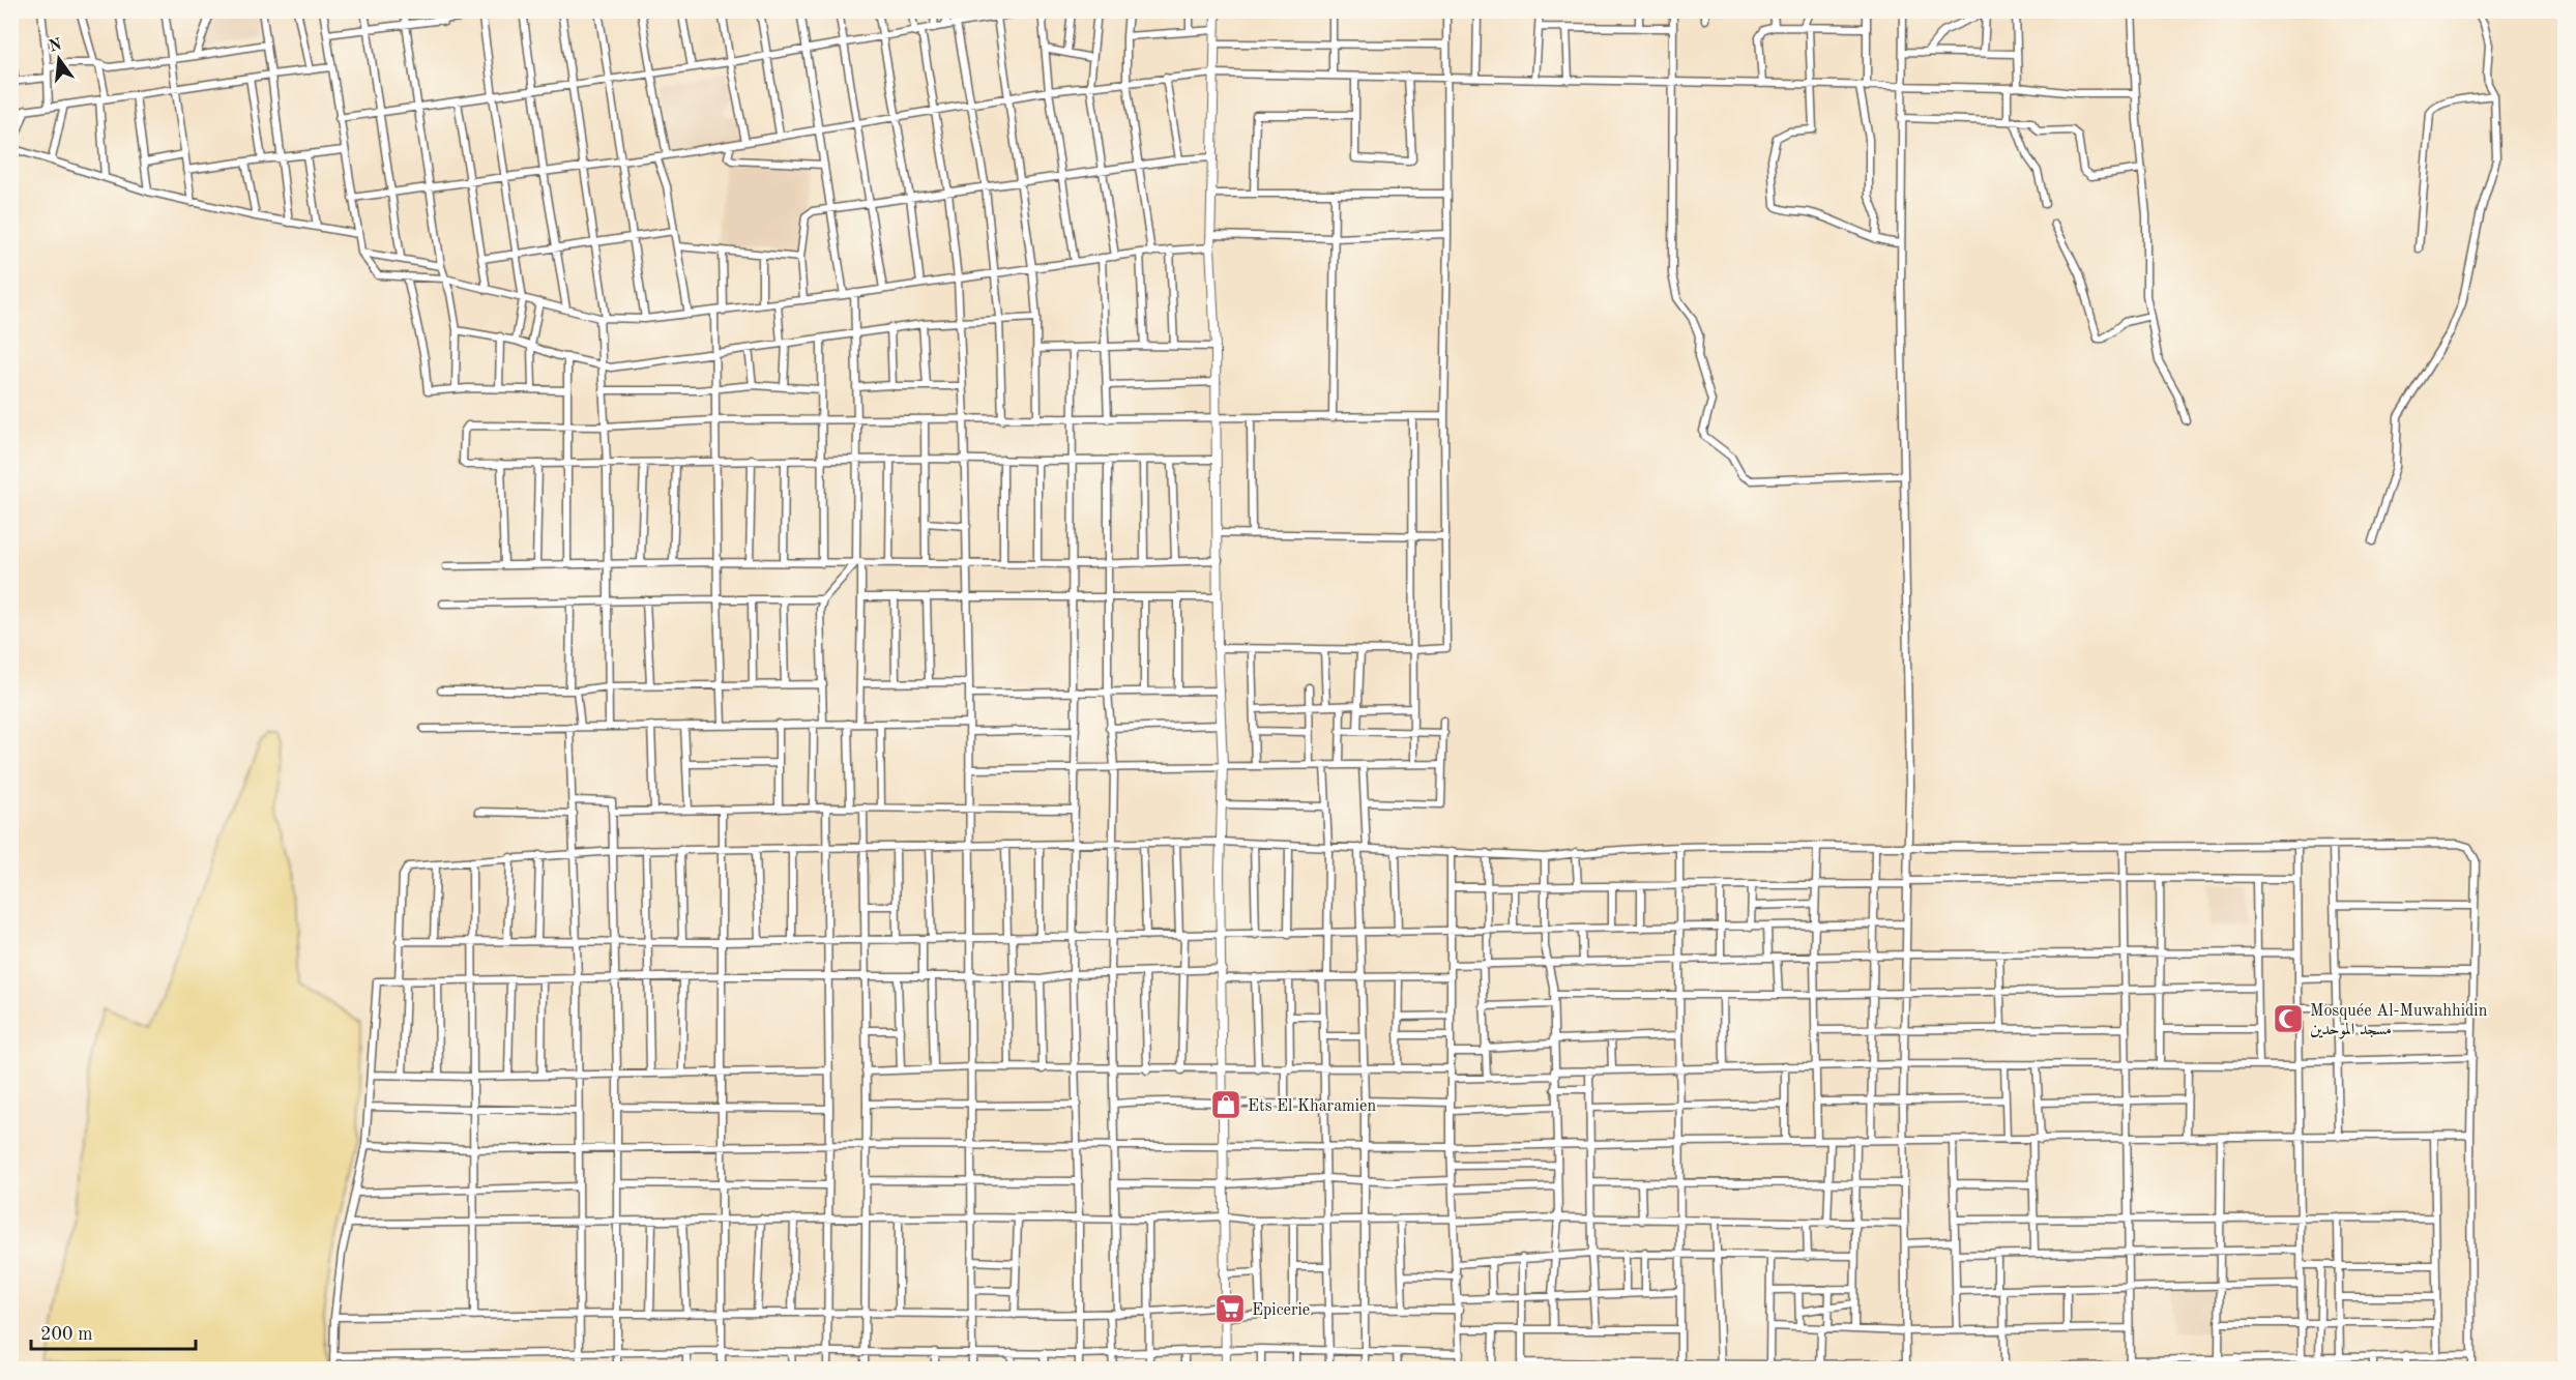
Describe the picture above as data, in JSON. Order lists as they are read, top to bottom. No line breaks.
{"places":{"mosque":["Mosquée Al-Muwahhidin مسجد الموحدين"],"shop":["Ets El Kharamien"],"supermarket":["Epicerie"]},"scale_bar":"200 m","north":"top"}
